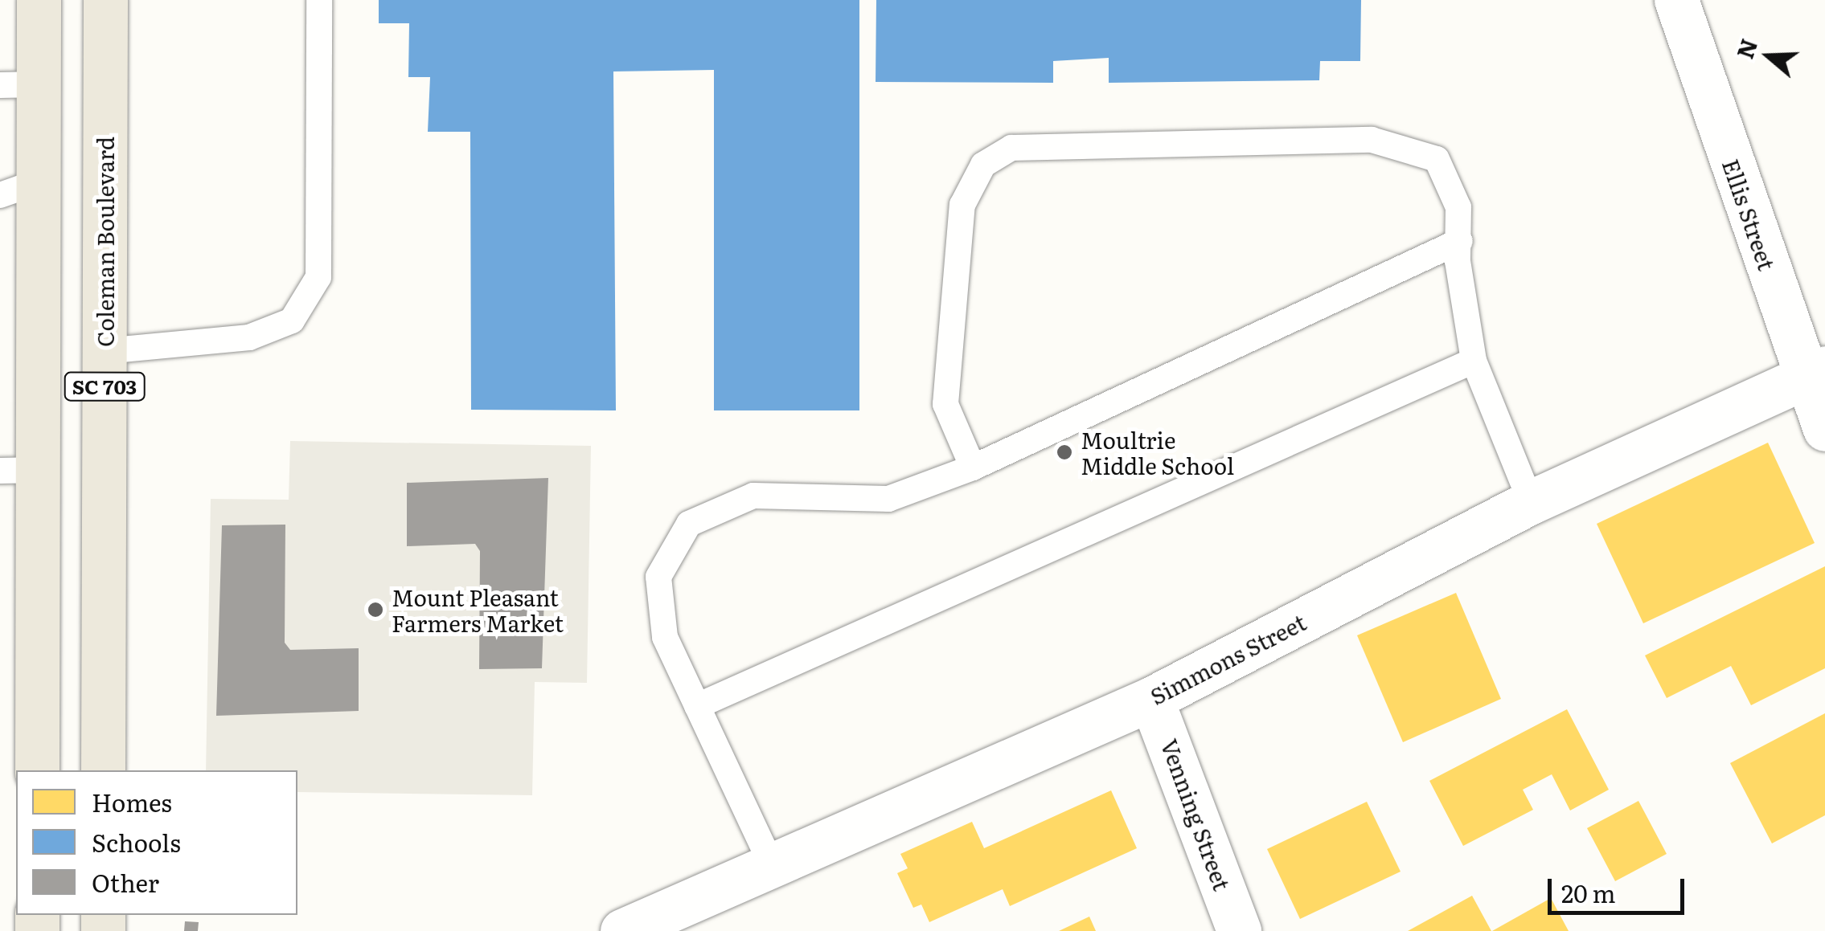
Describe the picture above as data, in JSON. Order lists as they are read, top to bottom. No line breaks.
{"streets":{"main road":["Coleman Boulevard","SC 703"],"street":["Ellis Street","Simmons Street","Venning Street"]},"crossings":[["Ellis Street","Simmons Street"],["Simmons Street","Venning Street"]],"places":["Moultrie Middle School","Mount Pleasant Farmers Market"],"legend":["Homes","Schools","Other"],"scale_bar":"20 m","north":"left"}
